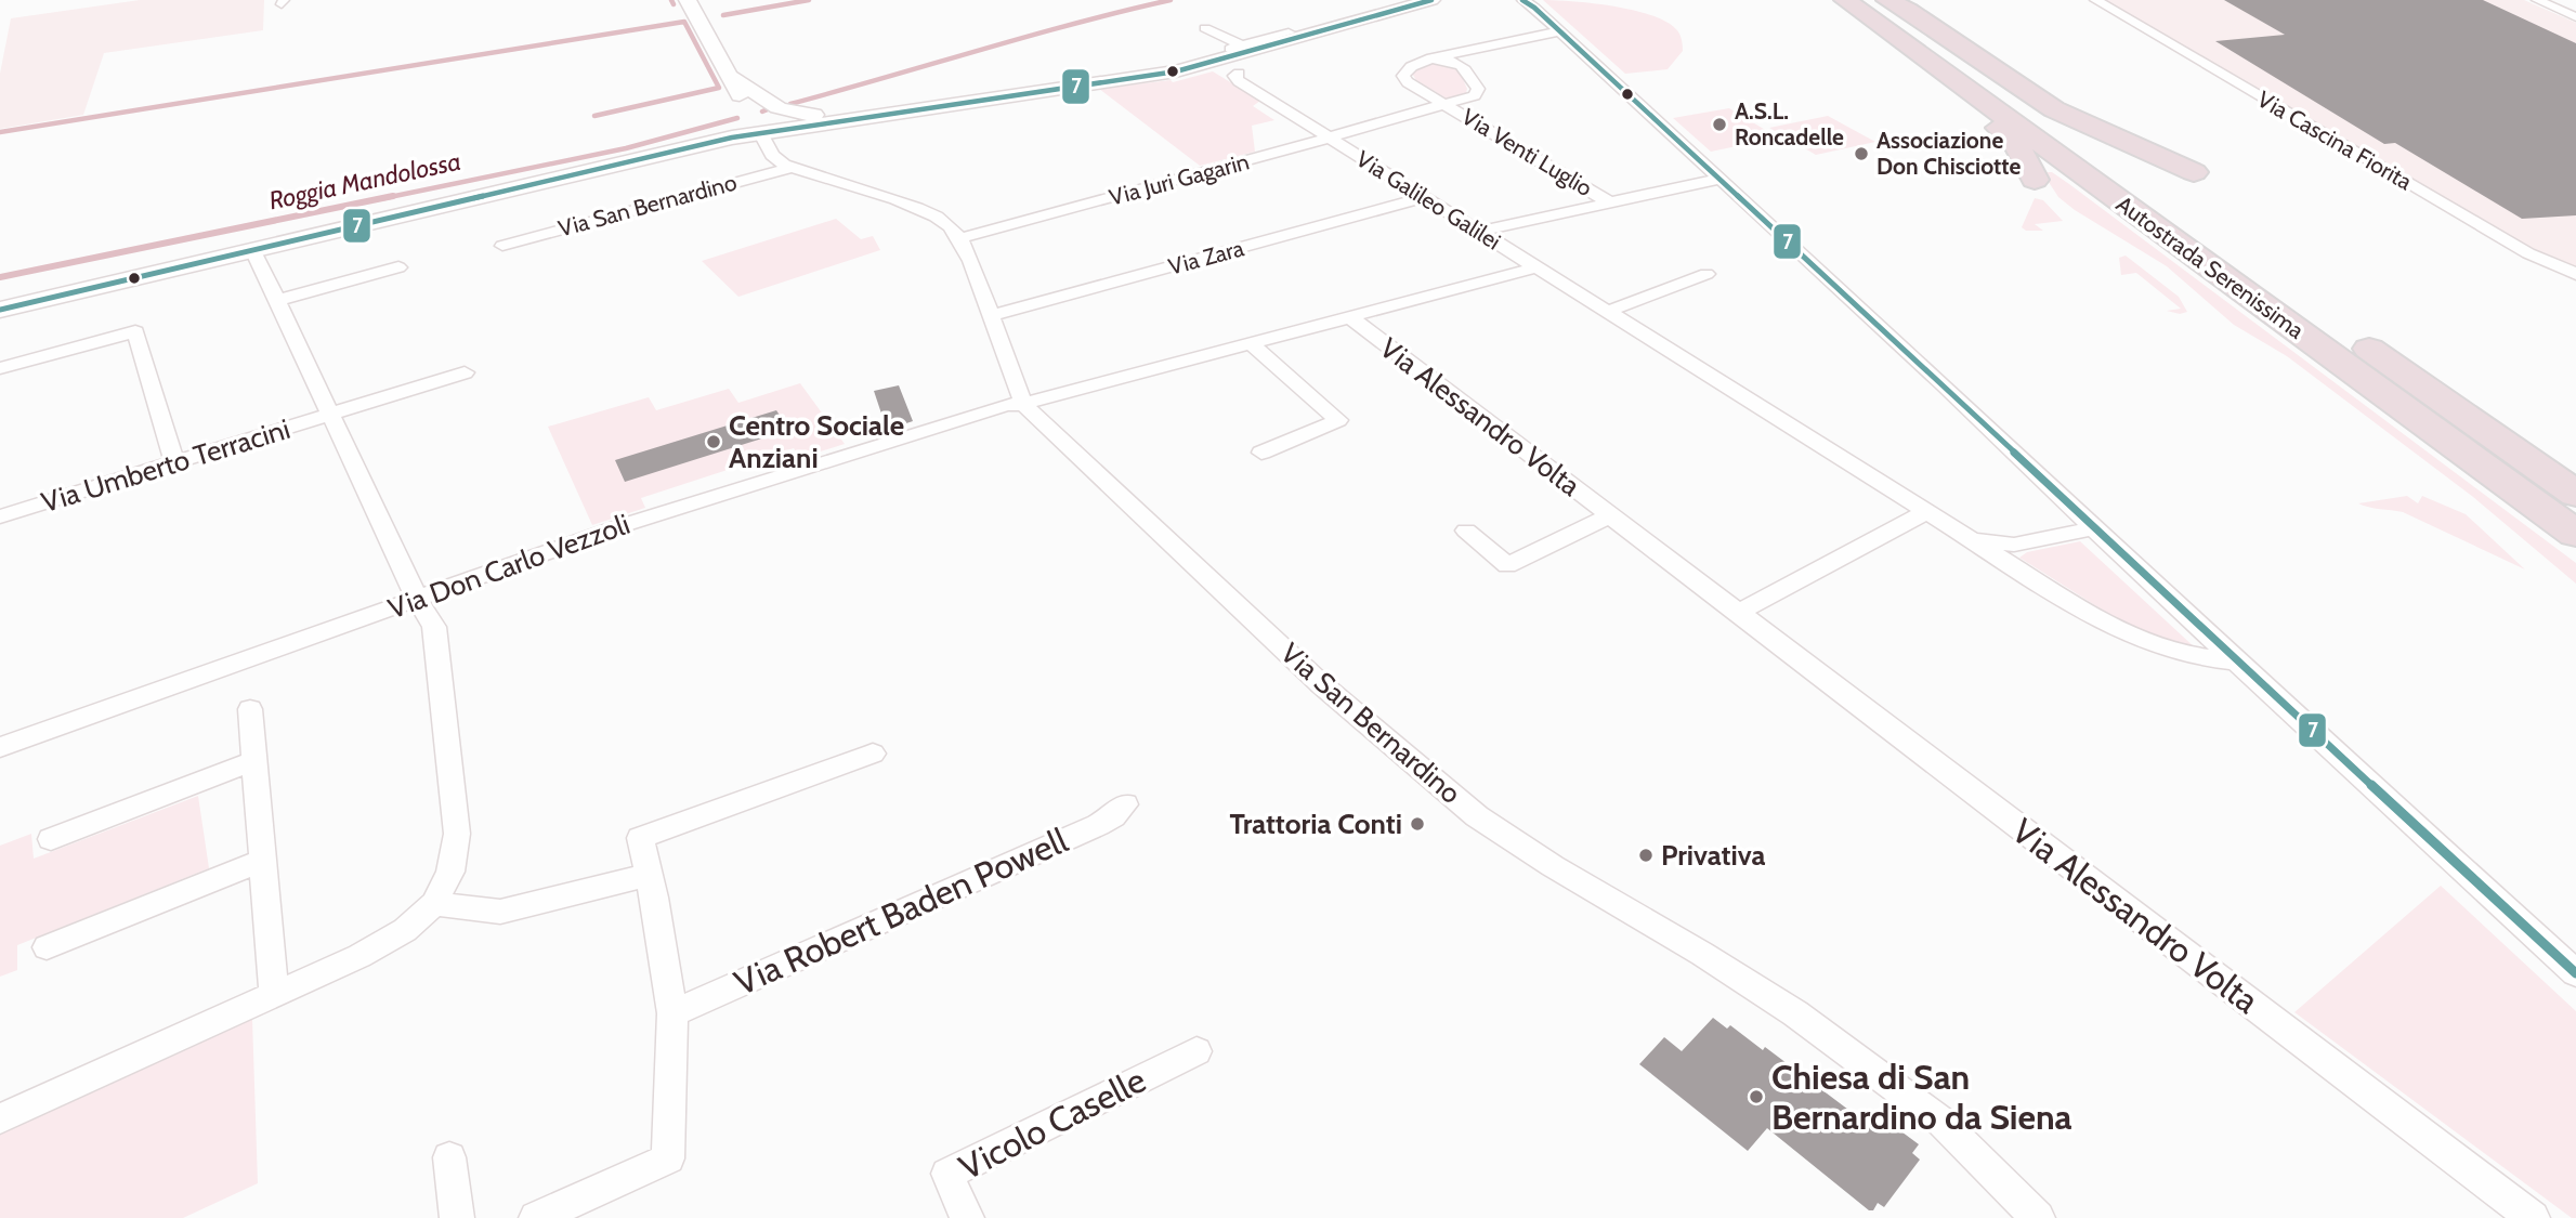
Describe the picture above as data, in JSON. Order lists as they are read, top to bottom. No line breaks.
{"streets":{"highway":["Autostrada Serenissima"],"street":["Via Cascina Fiorita","Via Venti Luglio","Via Juri Gagarin","Via Galileo Galilei","Via San Bernardino","Via Zara","Via Alessandro Volta","Via Umberto Terracini","Via Don Carlo Vezzoli","Via Robert Baden Powell","Vicolo Caselle"]},"crossings":[["Via Venti Luglio","Via Juri Gagarin"],["Via Venti Luglio","Via Galileo Galilei"],["Via Juri Gagarin","Via Galileo Galilei"],["Via Juri Gagarin","Via San Bernardino"],["Via Galileo Galilei","Via Zara"],["Via Galileo Galilei","Via Don Carlo Vezzoli"],["Via San Bernardino","Via Zara"],["Via San Bernardino","Via Don Carlo Vezzoli"],["Via Alessandro Volta","Via Don Carlo Vezzoli"]],"water":["Roggia Mandolossa"],"places":["A.S.L. Roncadelle","Associazione Don Chisciotte","Centro Sociale Anziani","Trattoria Conti","Privativa","Chiesa di San Bernardino da Siena"],"lines":["transit line 7"]}
